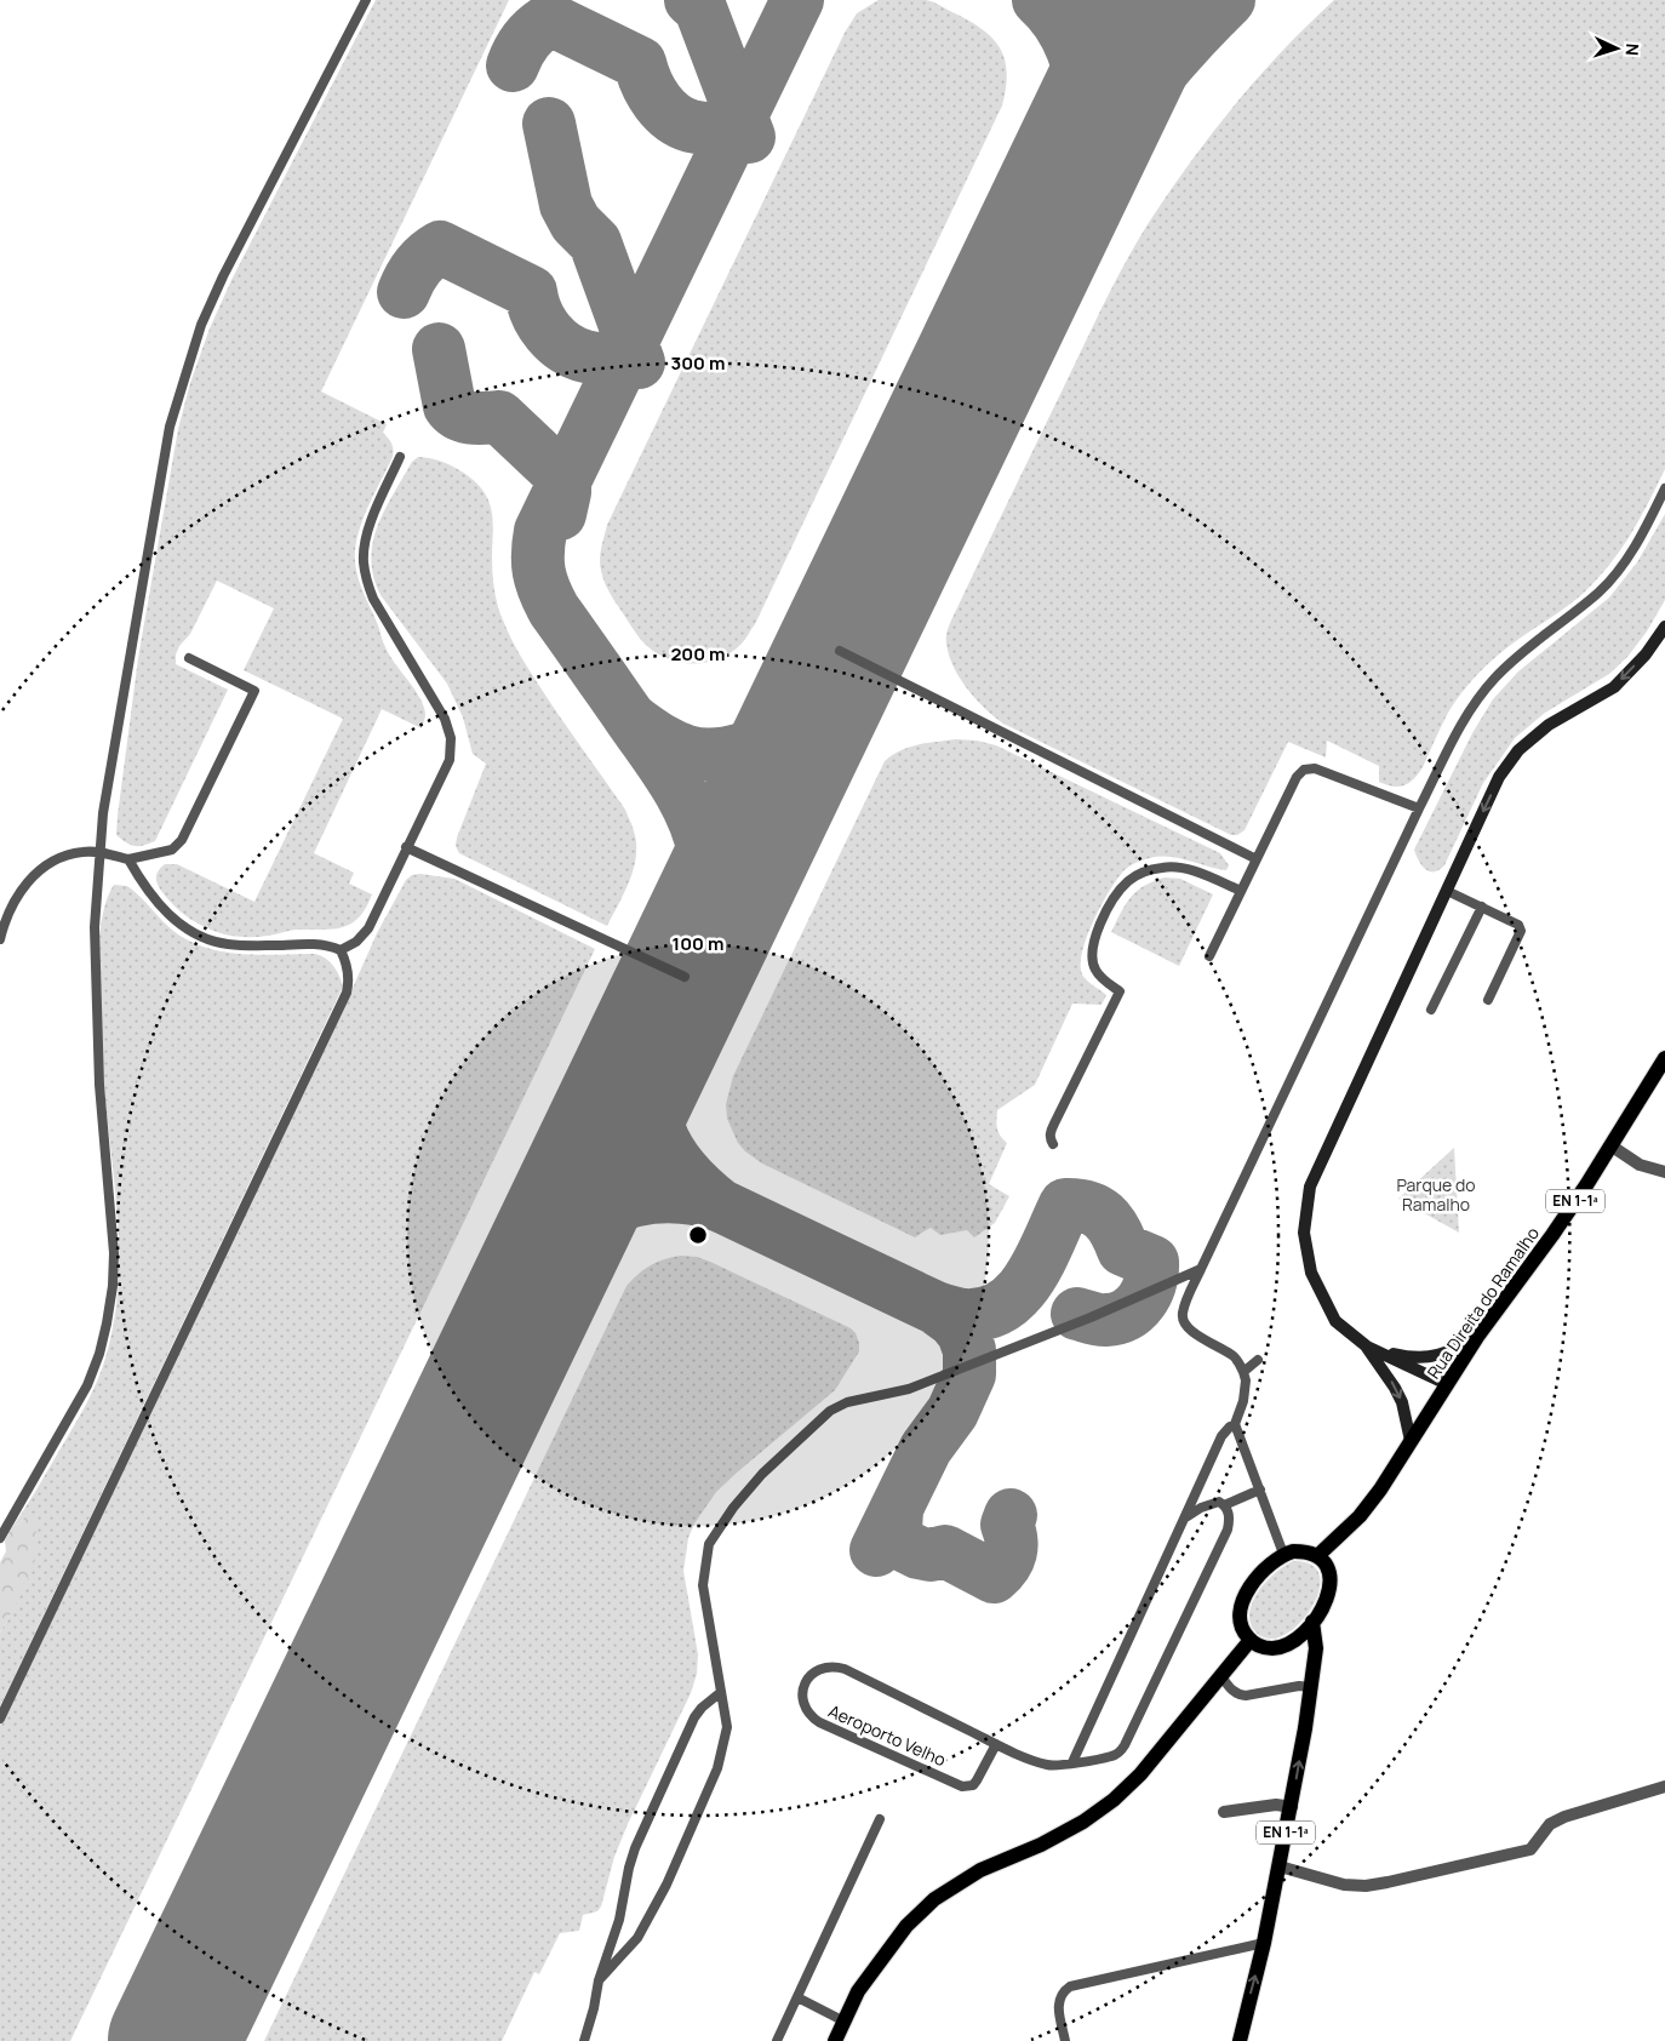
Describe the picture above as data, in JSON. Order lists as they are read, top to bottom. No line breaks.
{"streets":{"main road":["EN 1-1ª","Rua Direita do Ramalho"],"lane":["Aeroporto Velho"]},"crossings":[["EN 1-1ª","Rua Direita do Ramalho"]],"parks":["Parque do Ramalho"],"north":"right","rings":["300 m","200 m","100 m"]}
